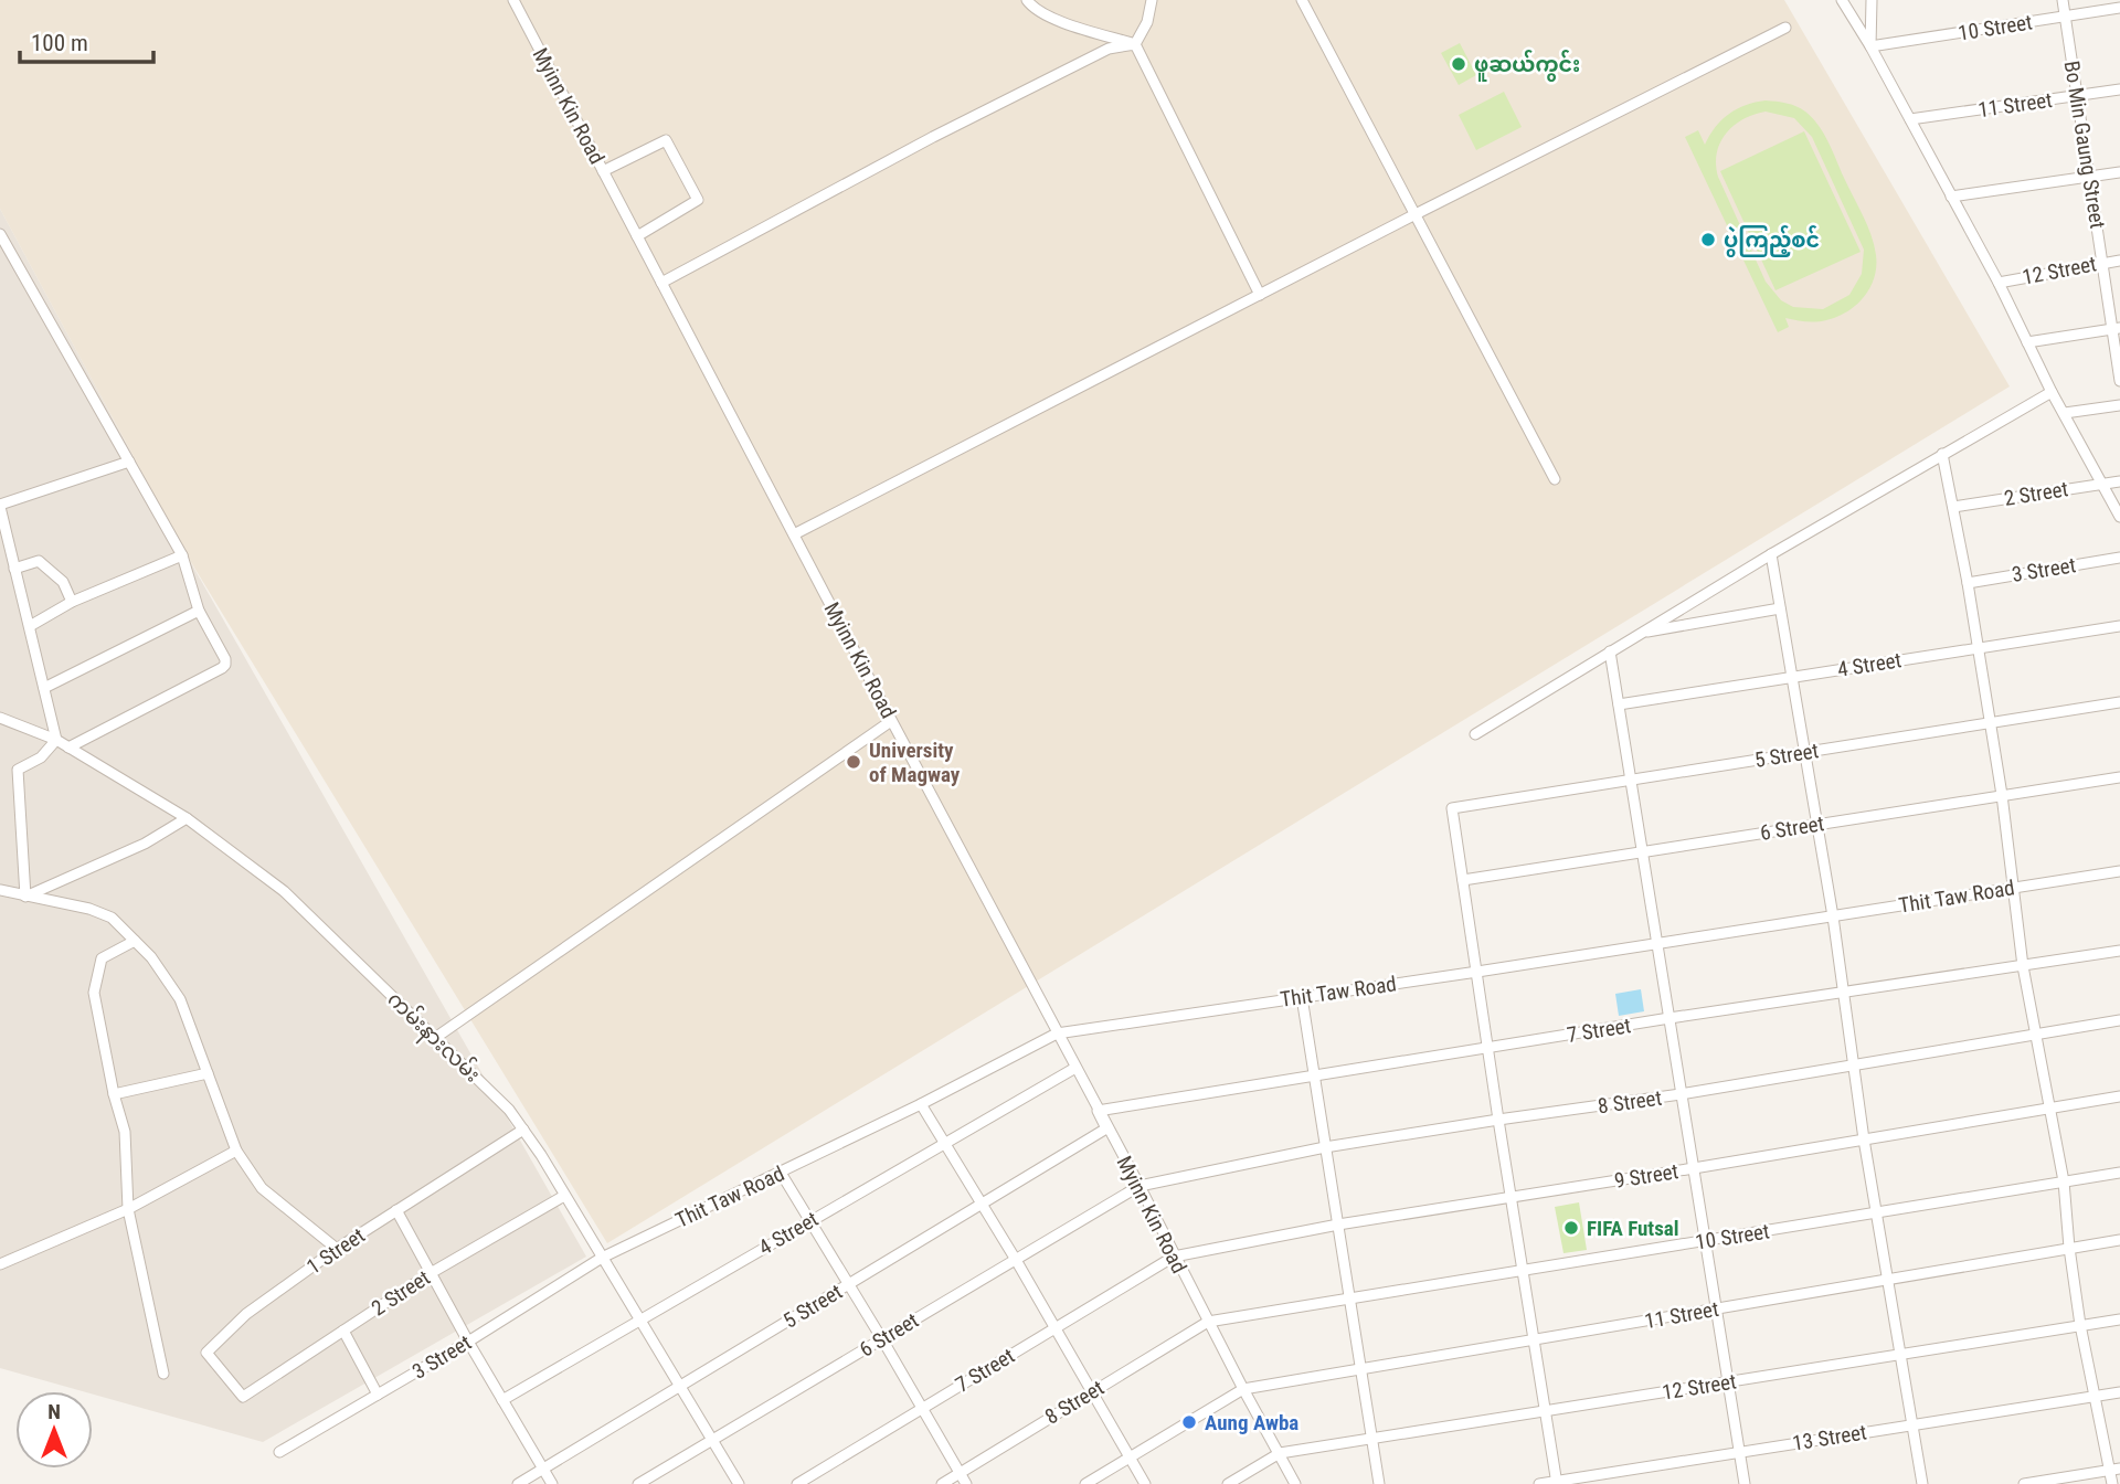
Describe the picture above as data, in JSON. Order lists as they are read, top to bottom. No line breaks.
{"streets":{"street":["10 Street","11 Street","Myinn Kin Road","Bo Min Gaung Street","12 Street","2 Street","3 Street","4 Street","5 Street","6 Street","Thit Taw Road","7 Street","ကမ်းနားလမ်း","8 Street","9 Street","1 Street","13 Street"]},"crossings":[["10 Street","Myinn Kin Road"],["10 Street","Bo Min Gaung Street"],["10 Street","8 Street"],["11 Street","Myinn Kin Road"],["11 Street","Bo Min Gaung Street"],["Myinn Kin Road","12 Street"],["Myinn Kin Road","4 Street"],["Myinn Kin Road","5 Street"],["Myinn Kin Road","6 Street"],["Myinn Kin Road","Thit Taw Road"],["Myinn Kin Road","7 Street"],["Myinn Kin Road","8 Street"],["Myinn Kin Road","9 Street"],["Bo Min Gaung Street","12 Street"],["2 Street","ကမ်းနားလမ်း"],["2 Street","1 Street"],["3 Street","Thit Taw Road"],["3 Street","ကမ်းနားလမ်း"],["4 Street","ကမ်းနားလမ်း"],["5 Street","6 Street"],["5 Street","ကမ်းနားလမ်း"],["6 Street","ကမ်းနားလမ်း"],["6 Street","8 Street"],["Thit Taw Road","ကမ်းနားလမ်း"],["7 Street","9 Street"],["ကမ်းနားလမ်း","1 Street"]],"places":["ဖူဆယ်ကွင်း","ပွဲကြည့်စင်","University of Magway","FIFA Futsal","Aung Awba"],"scale_bar":"100 m","north":"top"}
